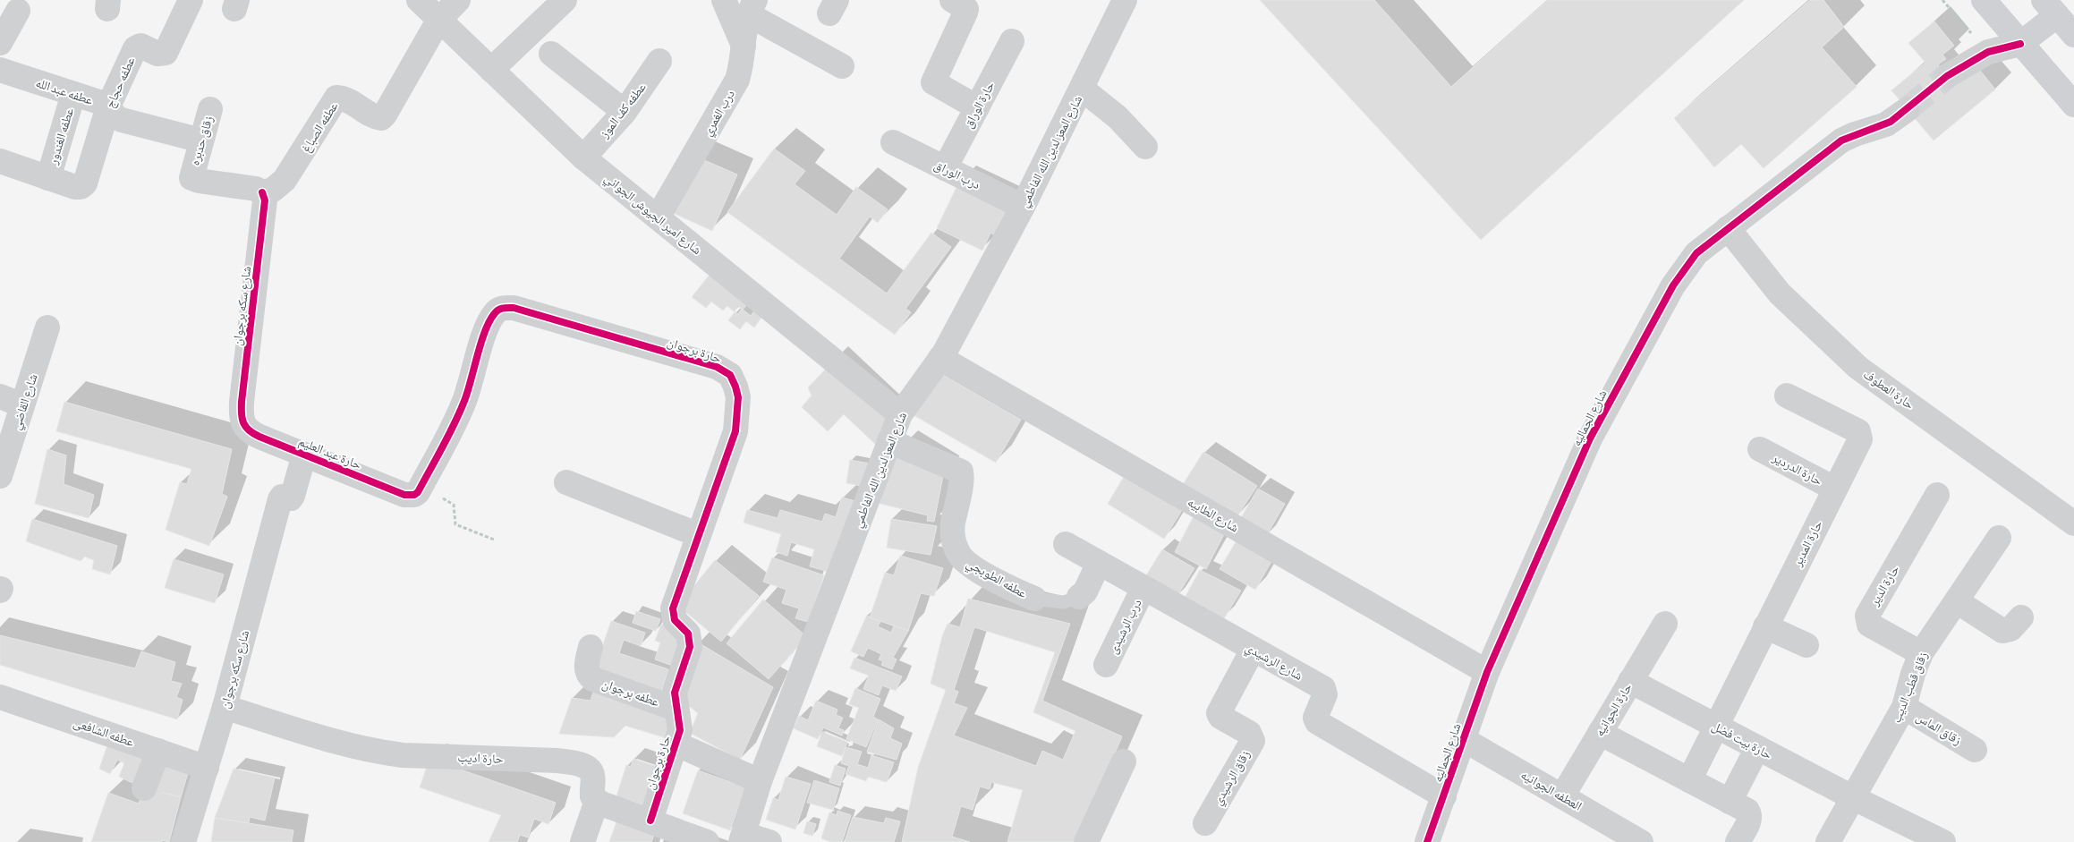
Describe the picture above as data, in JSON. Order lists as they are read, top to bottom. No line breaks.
{"streets":{"street":["عطفه حجاج","عطفه عبد الله","حارة الوراق","عطفه كف الموز","درب الغمري","عطفه الصباغ","عطفه الغندور","زقاق حدبره","شارع المعز لدين الله الفاطمي","درب الوراق","شارع امير الجيوش الجواني","شارع سكه برجوان","حارة برجوان","حارة العطوف","شارع القاضي","شارع الجماليه","حارة عبد العليم","حارة الدردير","شارع الطابيه","حارة المدير","عطفه الطوبجي","حارة الدير","درب الرشيدى","شارع الرشيدي","زقاق قطب الديب","عطفه برجوان","حارة الجوانيه","زقاق الماس","عطفه الشافعى","حارة بيت فضل","حارة اديب","زقاق الرشيدي","العطفه الجوانيه"]},"crossings":[["عطفه حجاج","عطفه عبد الله"],["عطفه حجاج","عطفه الغندور"],["عطفه عبد الله","عطفه الغندور"],["عطفه عبد الله","زقاق حدبره"],["حارة الوراق","درب الوراق"],["عطفه كف الموز","شارع امير الجيوش الجواني"],["درب الغمري","شارع امير الجيوش الجواني"],["عطفه الصباغ","زقاق حدبره"],["عطفه الصباغ","شارع امير الجيوش الجواني"],["عطفه الصباغ","شارع سكه برجوان"],["زقاق حدبره","شارع سكه برجوان"],["شارع المعز لدين الله الفاطمي","درب الوراق"],["شارع المعز لدين الله الفاطمي","شارع امير الجيوش الجواني"],["شارع المعز لدين الله الفاطمي","شارع الطابيه"],["شارع المعز لدين الله الفاطمي","عطفه الطوبجي"],["شارع سكه برجوان","حارة عبد العليم"],["شارع سكه برجوان","عطفه الشافعى"],["شارع سكه برجوان","حارة اديب"],["حارة برجوان","حارة عبد العليم"],["حارة برجوان","عطفه برجوان"],["حارة العطوف","شارع الجماليه"],["شارع الجماليه","شارع الطابيه"],["شارع الجماليه","شارع الرشيدي"],["شارع الجماليه","العطفه الجوانيه"],["حارة الدردير","حارة المدير"],["حارة المدير","حارة بيت فضل"],["عطفه الطوبجي","شارع الرشيدي"],["حارة الدير","زقاق قطب الديب"],["درب الرشيدى","شارع الرشيدي"],["شارع الرشيدي","زقاق الرشيدي"],["زقاق قطب الديب","زقاق الماس"],["زقاق قطب الديب","حارة بيت فضل"],["حارة الجوانيه","حارة بيت فضل"],["حارة الجوانيه","العطفه الجوانيه"]]}
